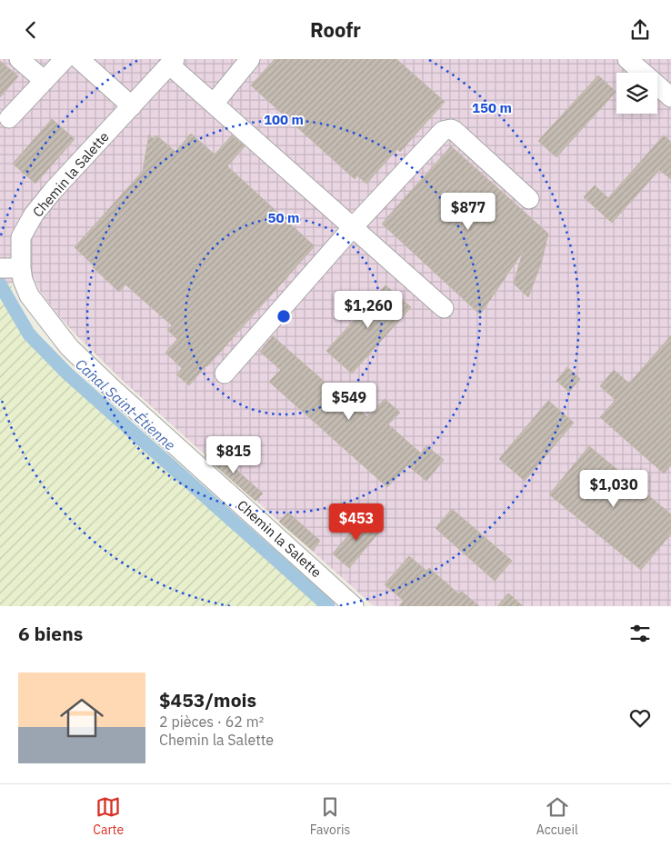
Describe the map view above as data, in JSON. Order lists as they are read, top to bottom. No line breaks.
{"streets":{"street":["Chemin la Salette"]},"water":["Canal Saint-Étienne"],"page":{"header":"Roofr","price":["$877","$1,260","$549","$815","$1,030","$453"],"heading":"6 biens","list":[{"name":"$453/mois","note":"2 pièces · 62 m² · Chemin la Salette"}],"tabs":["Carte","Favoris","Accueil"]},"rings":["150 m","100 m","50 m"]}
